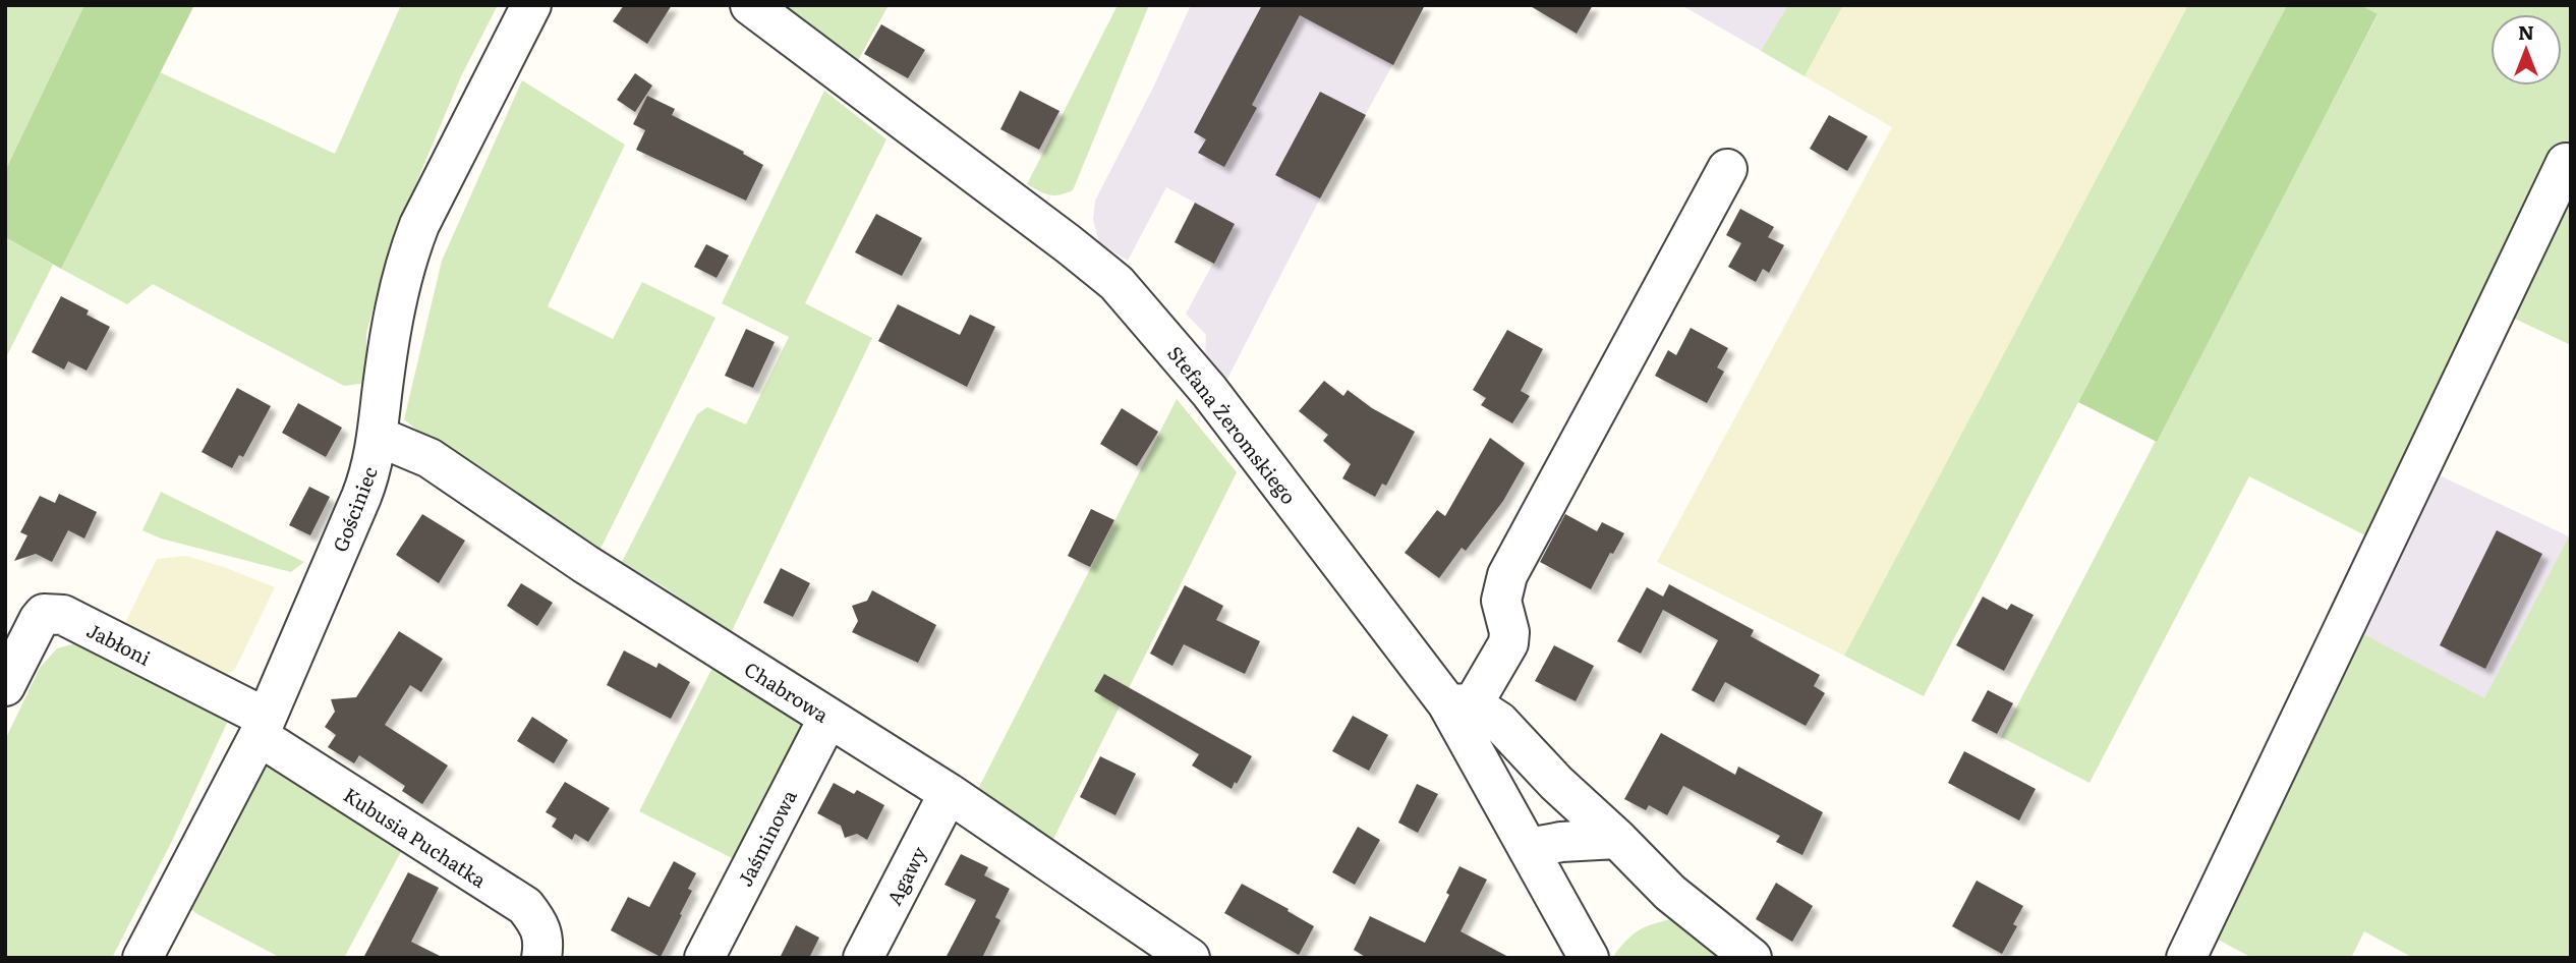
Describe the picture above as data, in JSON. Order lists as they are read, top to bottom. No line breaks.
{"streets":{"street":["Stefana Żeromskiego","Gościniec","Jabłoni","Chabrowa","Kubusia Puchatka","Jaśminowa","Agawy"]},"crossings":[["Gościniec","Jabłoni"],["Gościniec","Chabrowa"],["Gościniec","Kubusia Puchatka"],["Jabłoni","Kubusia Puchatka"],["Chabrowa","Jaśminowa"],["Chabrowa","Agawy"]],"north":"top"}
